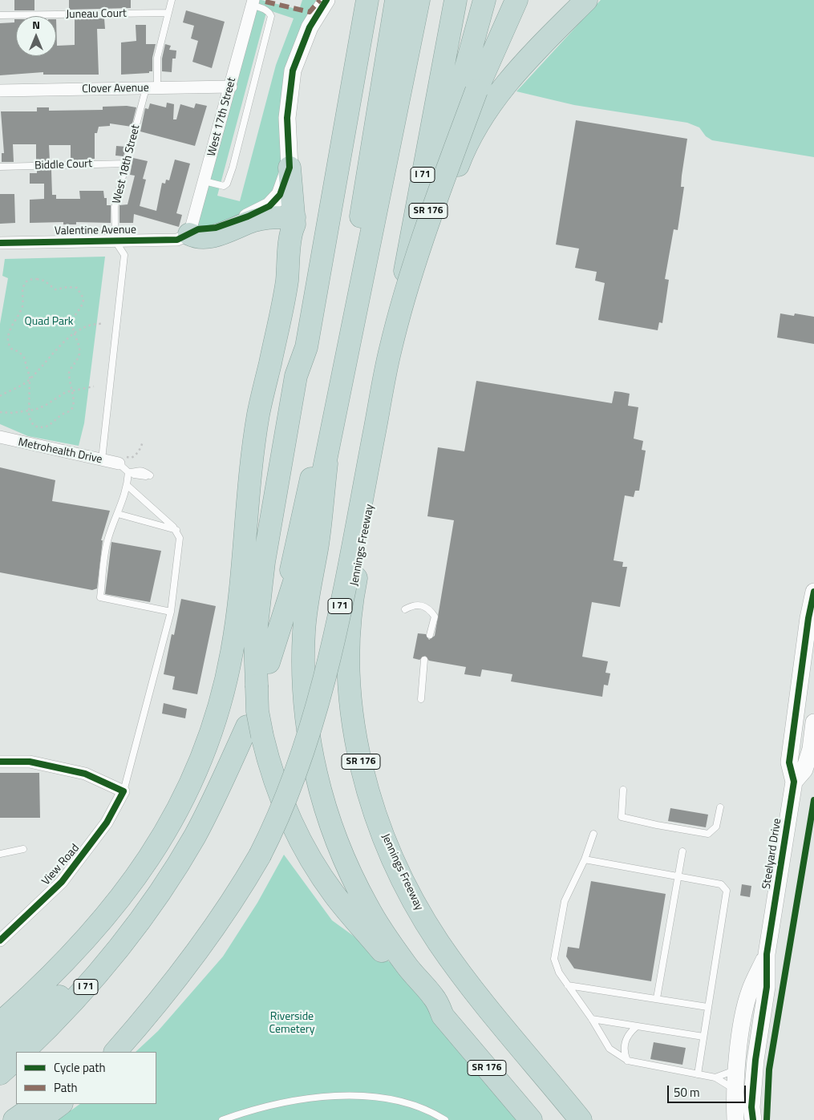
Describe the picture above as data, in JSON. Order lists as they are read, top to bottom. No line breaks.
{"streets":{"highway":["I 71","SR 176","Jennings Freeway"],"street":["Clover Avenue","West 17th Street","Valentine Avenue","Metrohealth Drive","Steelyard Drive","View Road"],"lane":["Juneau Court","West 18th Street","Biddle Court"]},"crossings":[["Juneau Court","West 18th Street"],["Clover Avenue","West 17th Street"],["Clover Avenue","West 18th Street"],["West 17th Street","Valentine Avenue"],["West 18th Street","Biddle Court"],["West 18th Street","Valentine Avenue"],["I 71","Jennings Freeway"]],"parks":["Quad Park","Riverside Cemetery"],"legend":["Cycle path","Path"],"scale_bar":"50 m","north":"top"}
